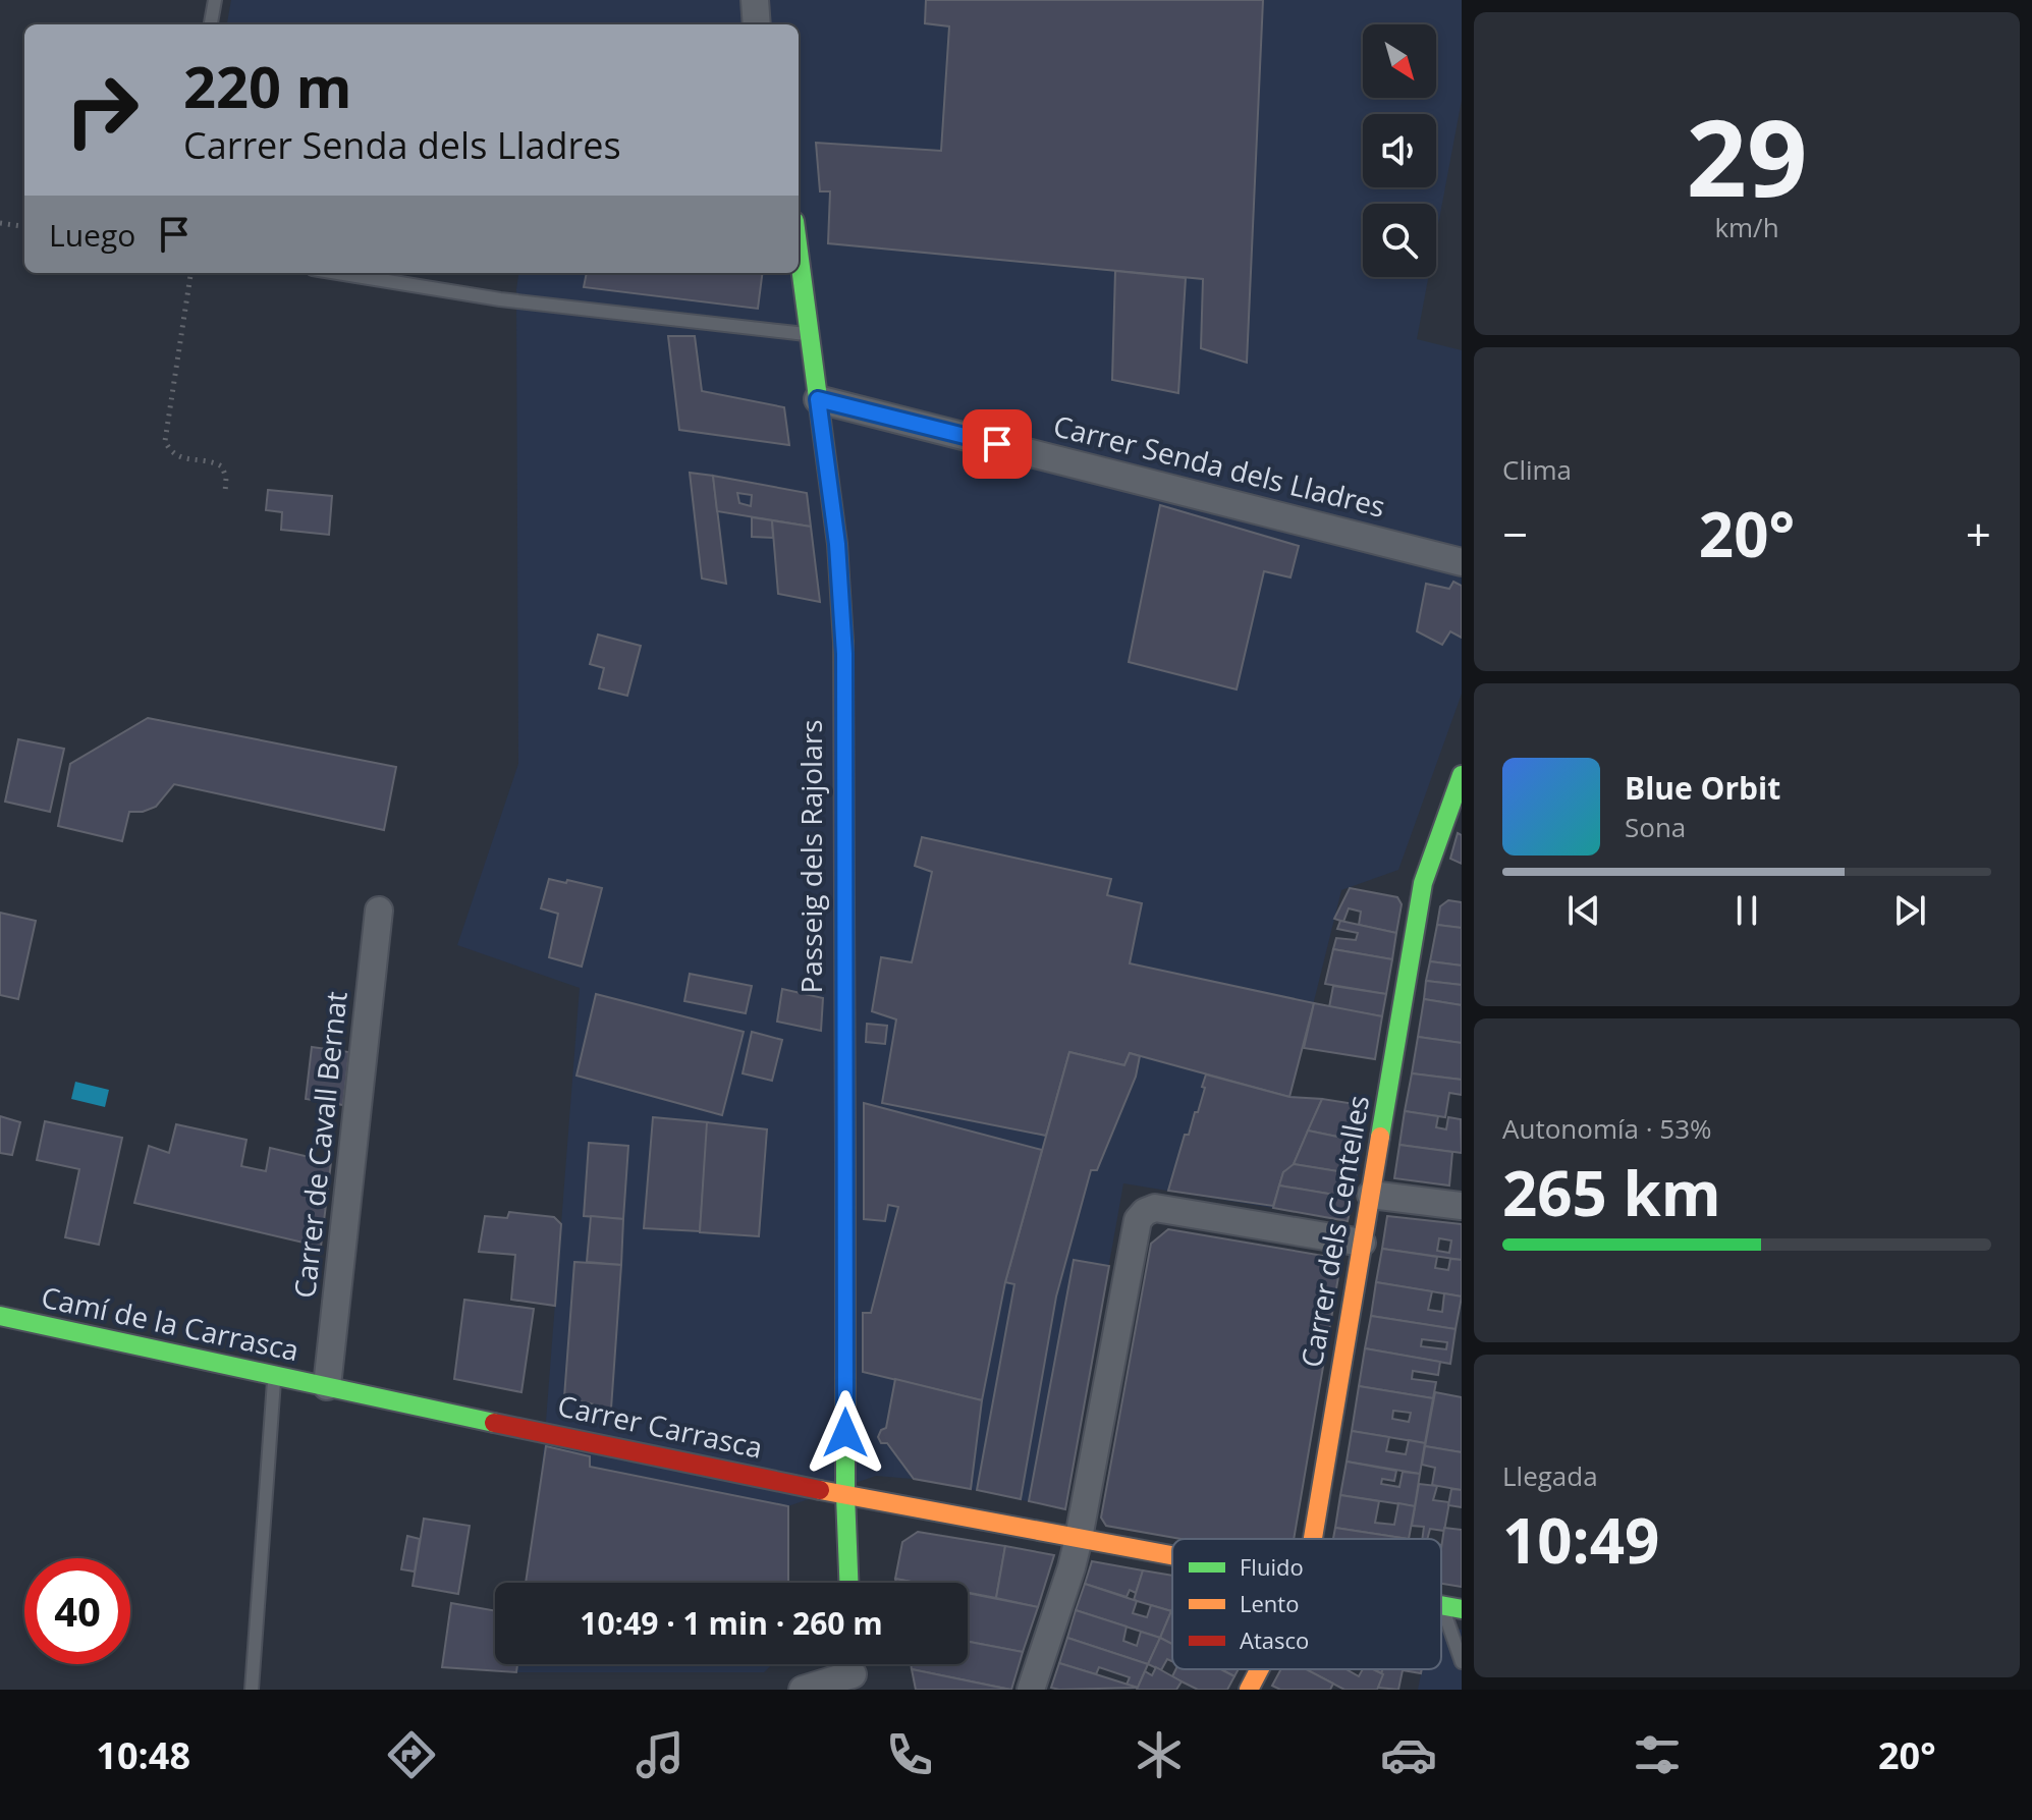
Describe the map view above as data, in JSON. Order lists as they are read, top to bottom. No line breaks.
{"streets":{"street":["Carrer Senda dels Lladres","Passeig dels Rajolars","Carrer de Cavall Bernat","Carrer dels Centelles","Camí de la Carrasca","Carrer Carrasca"]},"crossings":[["Carrer Senda dels Lladres","Passeig dels Rajolars"],["Passeig dels Rajolars","Carrer Carrasca"],["Carrer de Cavall Bernat","Camí de la Carrasca"],["Carrer de Cavall Bernat","Carrer Carrasca"],["Camí de la Carrasca","Carrer Carrasca"]],"legend":["Fluido","Lento","Atasco"],"north":"bottom right","page":{"tile":[["29","km/h"],"Clima",["Autonomía · 53%","265 km"],["Llegada","10:49"]],"turn":["220 m","Carrer Senda dels Lladres"],"then":"Luego","heat":["−","20°","+"],"song":["Blue Orbit","Sona"],"limit":"40","trip":"10:49 · 1 min · 260 m","tabs":["10:48","20°"]}}
